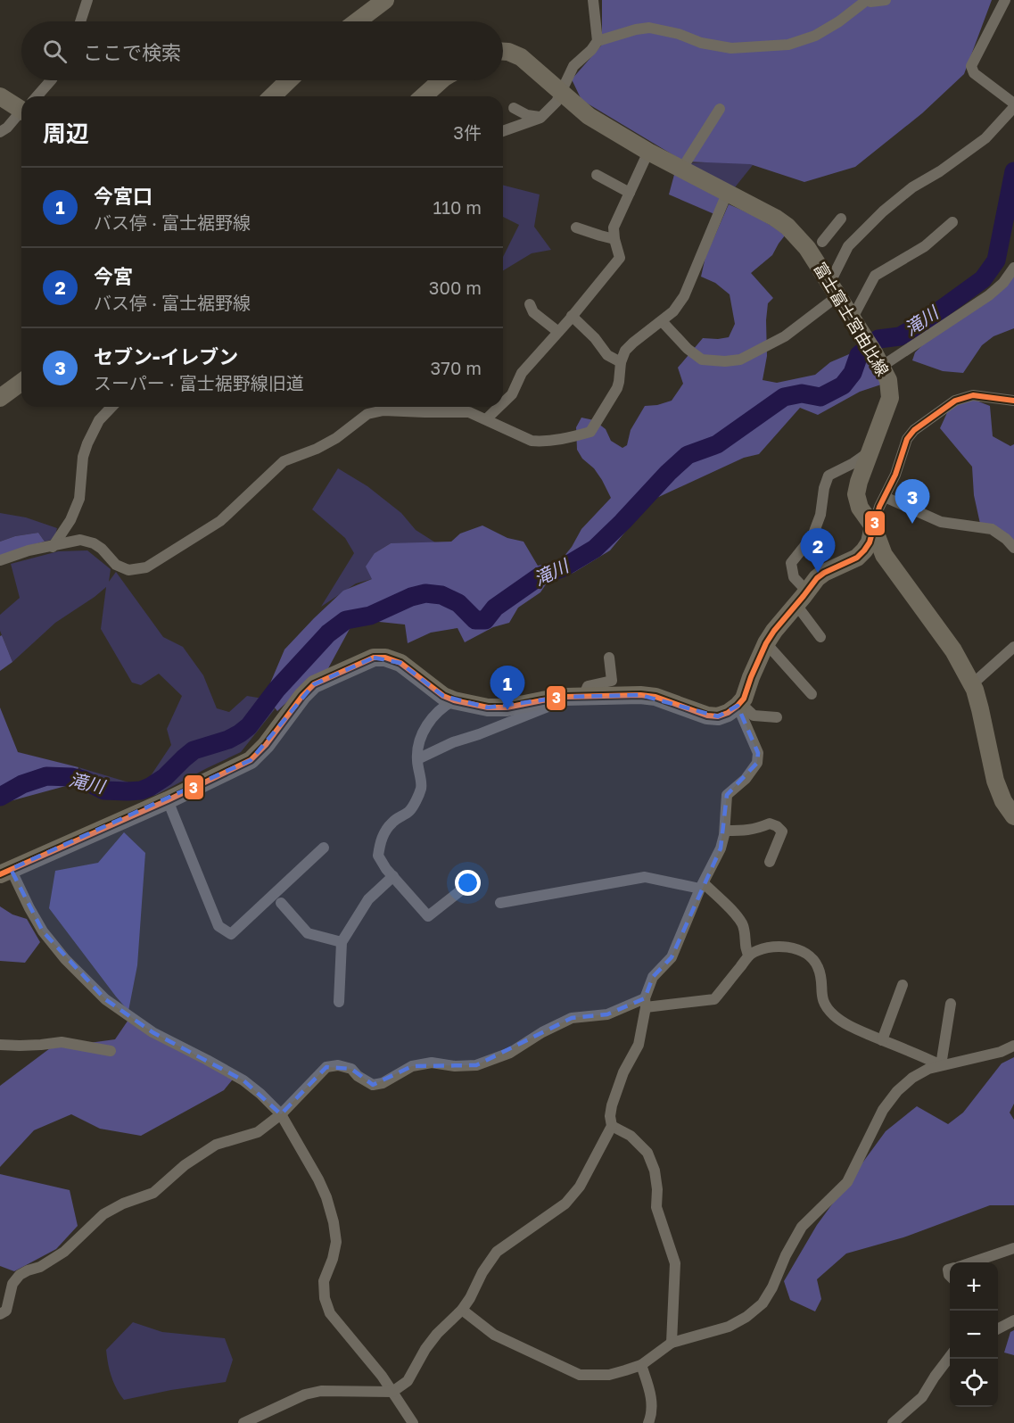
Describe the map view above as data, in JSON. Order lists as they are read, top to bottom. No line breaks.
{"streets":{"main road":["富士富士宮由比線"]},"water":["滝川"],"lines":["transit line 3"],"page":{"search":"ここで検索","heading":["周辺","3件"],"list":[{"mark":"1","name":"今宮口","note":"バス停 · 富士裾野線","value":"110 m"},{"mark":"2","name":"今宮","note":"バス停 · 富士裾野線","value":"300 m"},{"mark":"3","name":"セブン-イレブン","note":"スーパー · 富士裾野線旧道","value":"370 m"}],"pins":["3","2","1"],"map_buttons":["+","−"]}}
